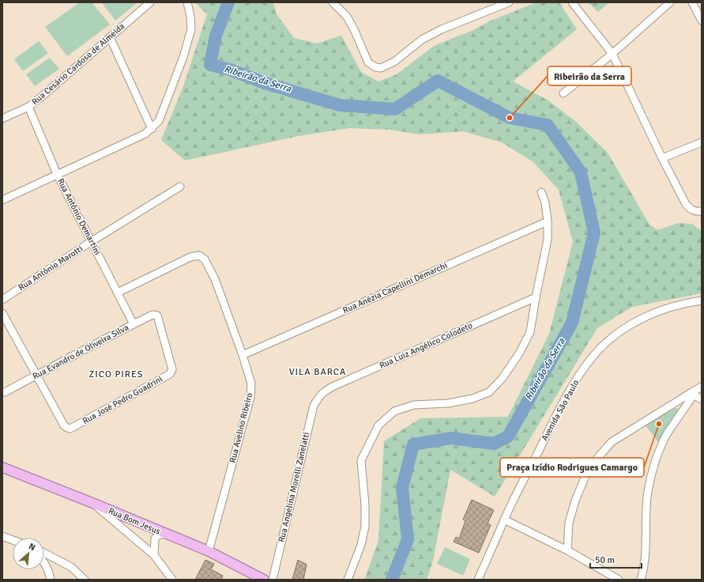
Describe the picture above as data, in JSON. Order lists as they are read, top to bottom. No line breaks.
{"streets":{"main road":["Rua Bom Jesus"],"street":["Rua Cesário Cardoso de Almeida","Rua Antônio Demartini","Rua Antônio Marotti","Rua Anézia Capellini Demarchi","Rua Luiz Angélico Colodeto","Rua Evandro de Oliveira Silva","Rua José Pedro Guadrini","Avenida São Paulo","Rua Avelino Ribeiro","Rua Angelina Morelli Zanelatti"]},"crossings":[["Rua Cesário Cardoso de Almeida","Rua Antônio Demartini"],["Rua Antônio Demartini","Rua Antônio Marotti"],["Rua Antônio Demartini","Rua Evandro de Oliveira Silva"],["Rua Antônio Demartini","Rua Avelino Ribeiro"],["Rua Anézia Capellini Demarchi","Rua Avelino Ribeiro"],["Rua Luiz Angélico Colodeto","Rua Angelina Morelli Zanelatti"],["Rua Evandro de Oliveira Silva","Rua José Pedro Guadrini"],["Rua Avelino Ribeiro","Rua Bom Jesus"]],"districts":["VILA BARCA","ZICO PIRES"],"water":["Ribeirão da Serra"],"places":["Ribeirão da Serra","Praça Izídio Rodrigues Camargo"],"scale_bar":"50 m","north":"top right"}
